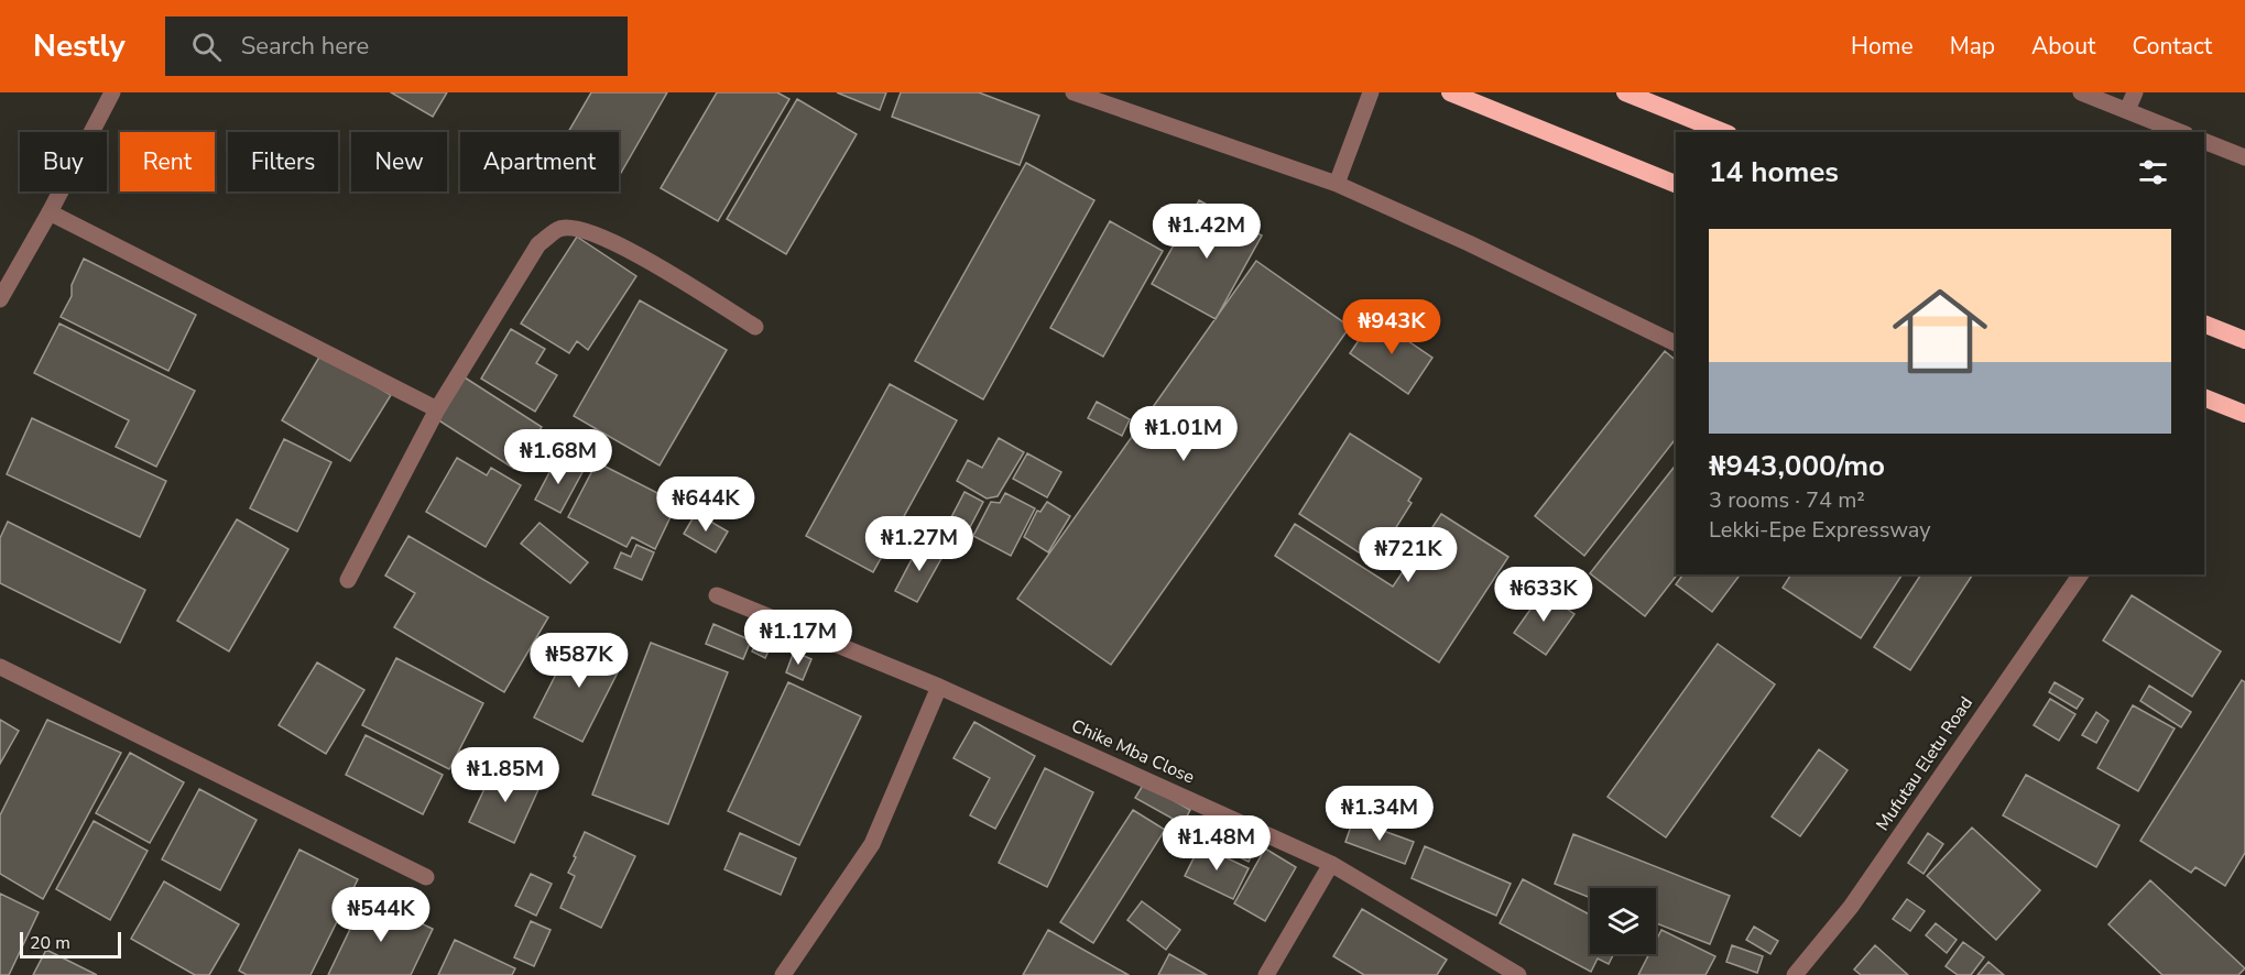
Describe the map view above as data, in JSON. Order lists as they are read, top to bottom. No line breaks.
{"streets":{"street":["Chike Mba Close","Mufutau Eletu Road"]},"scale_bar":"20 m","page":{"header":"Nestly","search":"Search here","nav":["Home","Map","About","Contact"],"chip":["Buy","Rent","Filters","New","Apartment"],"heading":"14 homes","price":["₦1.42M","₦943K","₦1.01M","₦1.68M","₦644K","₦1.27M","₦721K","₦633K","₦1.17M","₦587K","₦1.85M","₦1.34M","₦1.48M","₦544K"],"list":[{"name":"₦943,000/mo","note":"3 rooms · 74 m² · Lekki-Epe Expressway"}],"scale":"20 m"}}
